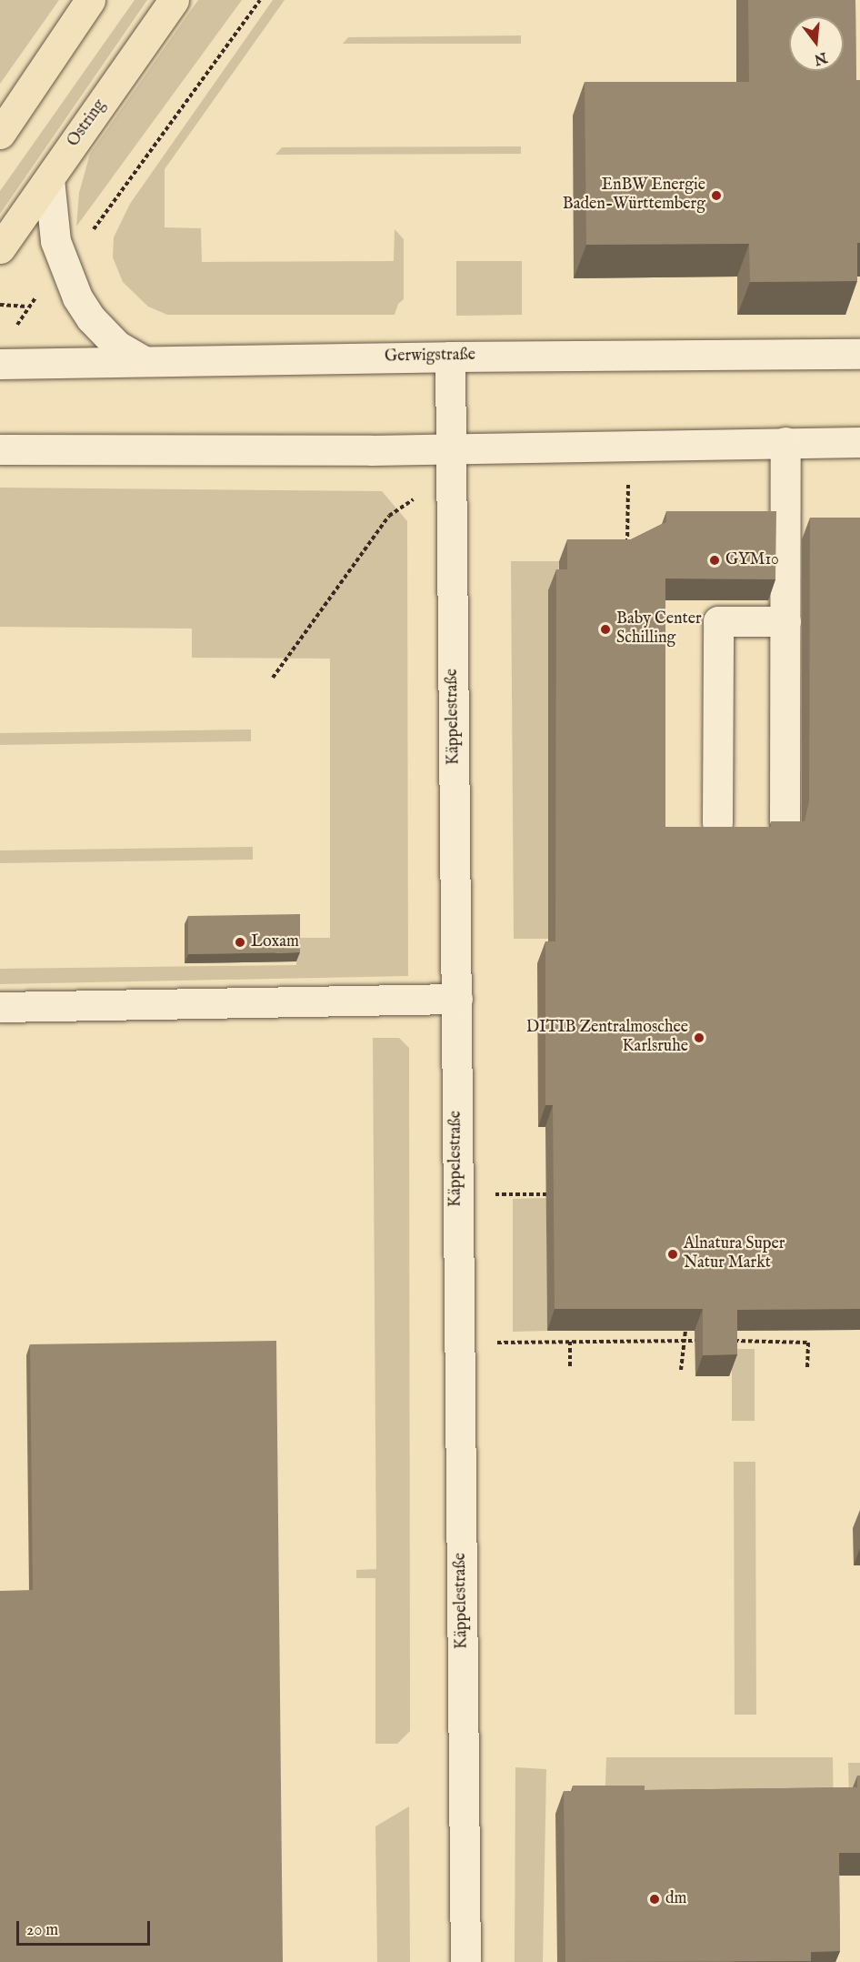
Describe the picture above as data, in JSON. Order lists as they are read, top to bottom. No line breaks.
{"streets":{"main road":["Ostring"],"street":["Gerwigstraße","Käppelestraße"]},"crossings":[["Gerwigstraße","Käppelestraße"]],"places":["EnBW Energie Baden-Württemberg","GYM10","Baby Center Schilling","Loxam","DITIB Zentralmoschee Karlsruhe","Alnatura Super Natur Markt","dm"],"scale_bar":"20 m","north":"bottom"}
